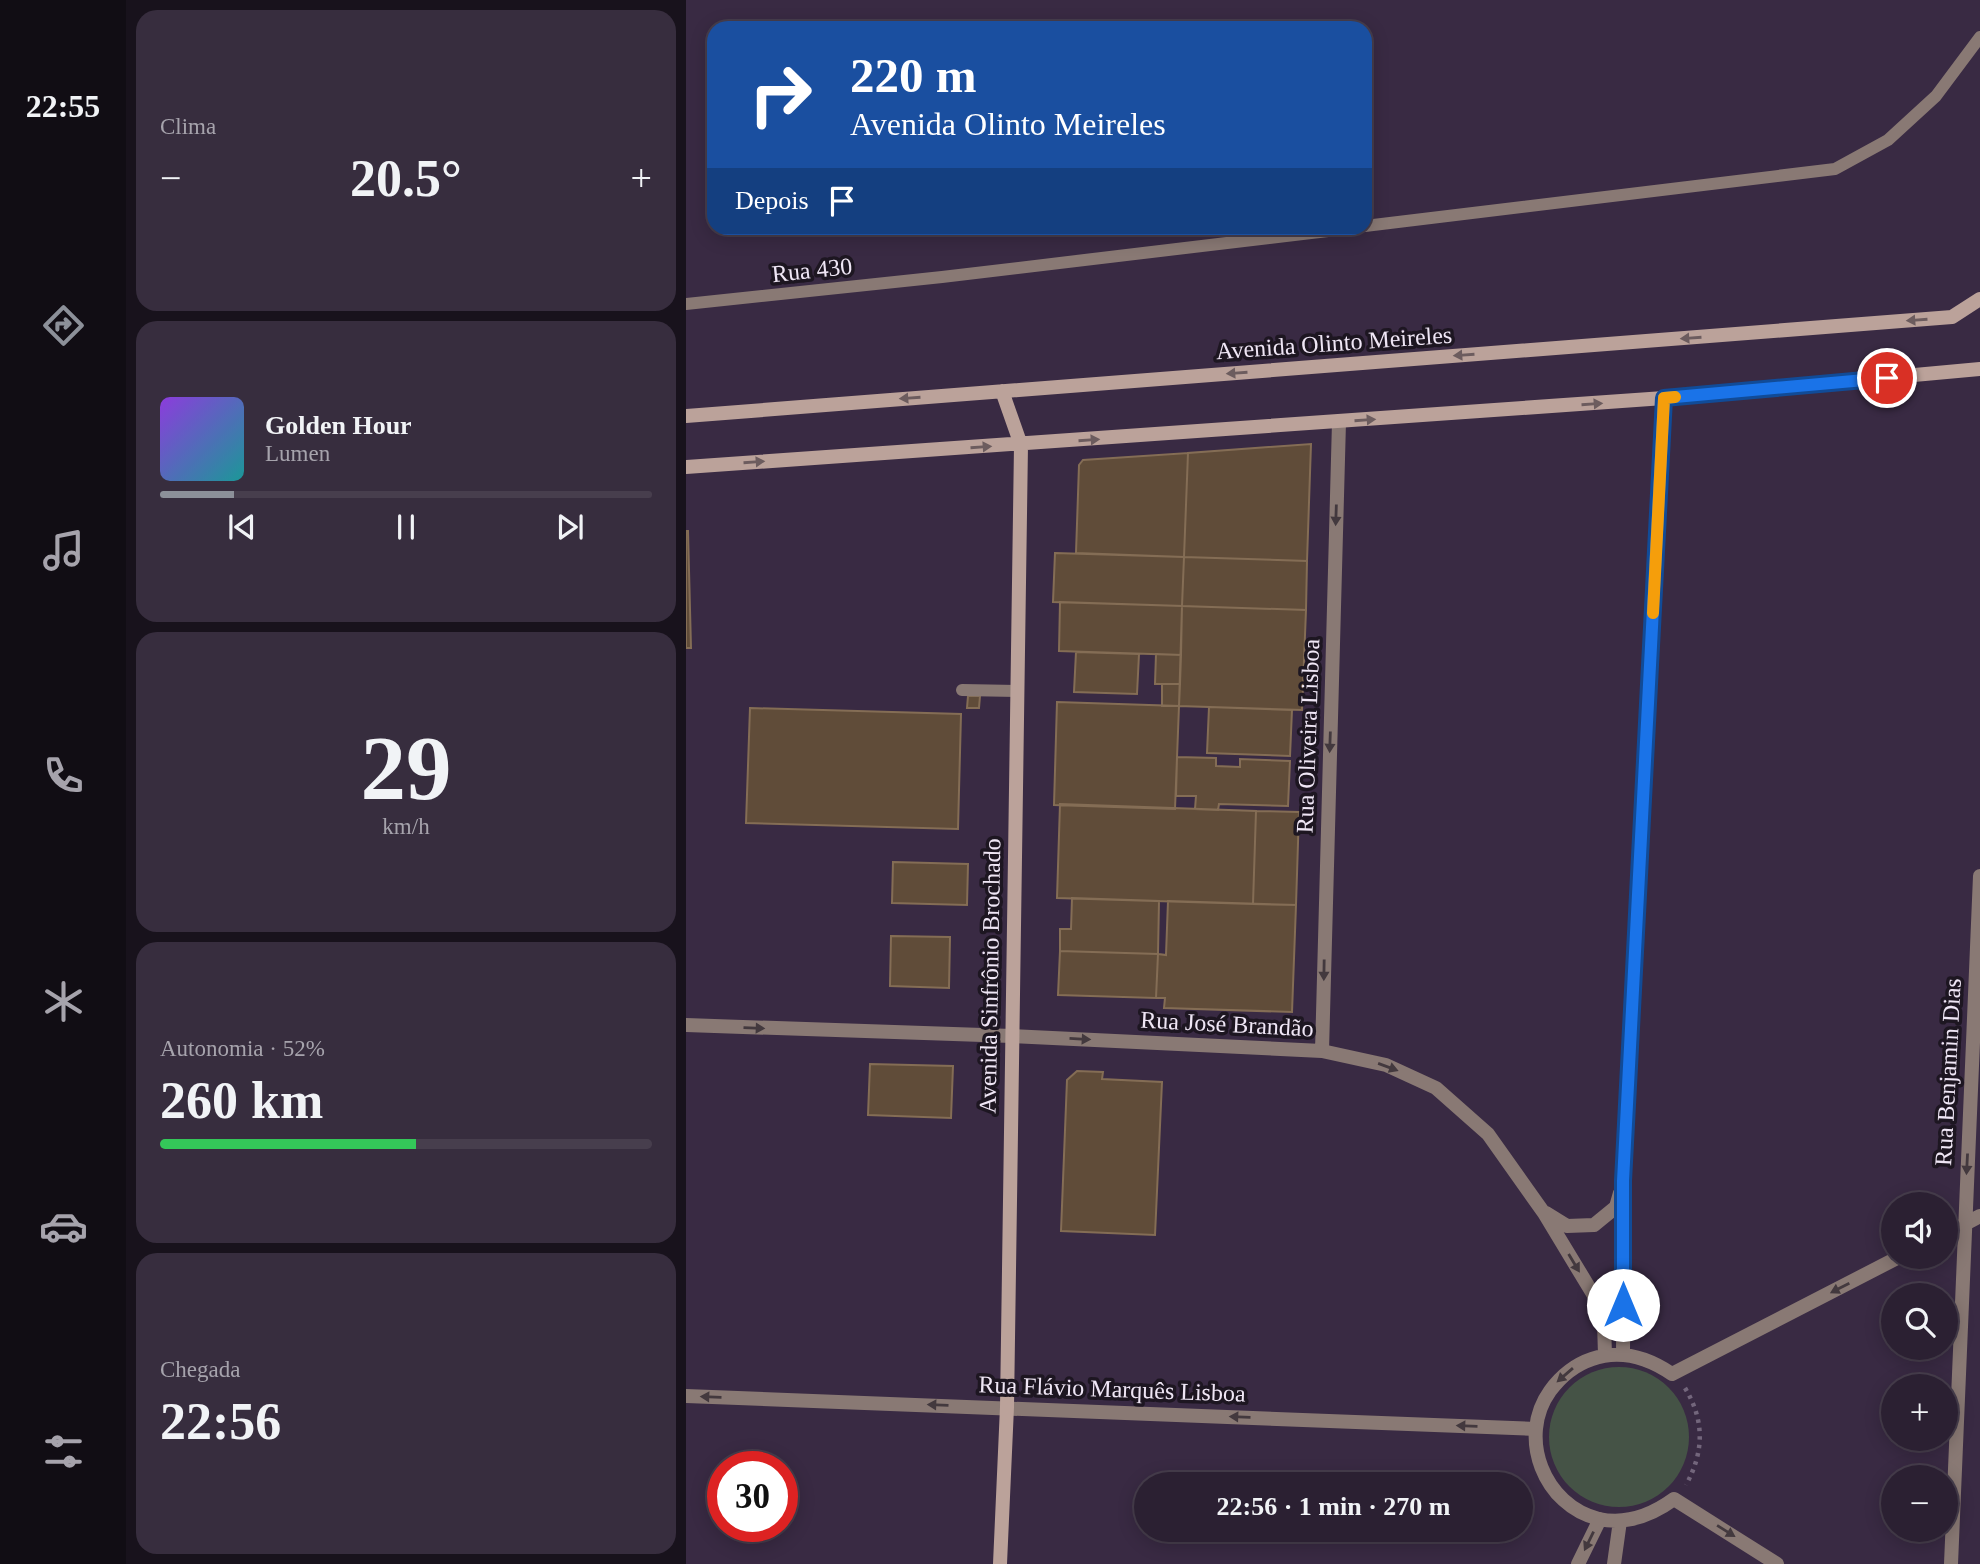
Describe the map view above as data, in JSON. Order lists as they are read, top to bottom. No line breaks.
{"streets":{"main road":["Avenida Olinto Meireles","Avenida Sinfrônio Brochado"],"street":["Rua Oliveira Lisboa","Rua José Brandão","Rua Benjamin Dias","Rua Flávio Marquês Lisboa"],"lane":["Rua 430"]},"crossings":[["Avenida Olinto Meireles","Avenida Sinfrônio Brochado"],["Rua Oliveira Lisboa","Rua José Brandão"],["Avenida Sinfrônio Brochado","Rua José Brandão"],["Avenida Sinfrônio Brochado","Rua Flávio Marquês Lisboa"],["Rua José Brandão","Rua Flávio Marquês Lisboa"]],"one_way":["Rua Oliveira Lisboa","Rua José Brandão","Rua Benjamin Dias","Rua Flávio Marquês Lisboa"],"page":{"tabs":"22:55","tile":["Clima",["29","km/h"],["Autonomia · 52%","260 km"],["Chegada","22:56"]],"turn":["220 m","Avenida Olinto Meireles"],"heat":["−","20.5°","+"],"then":"Depois","song":["Golden Hour","Lumen"],"map_buttons":["+","−"],"limit":"30","trip":"22:56 · 1 min · 270 m"}}
